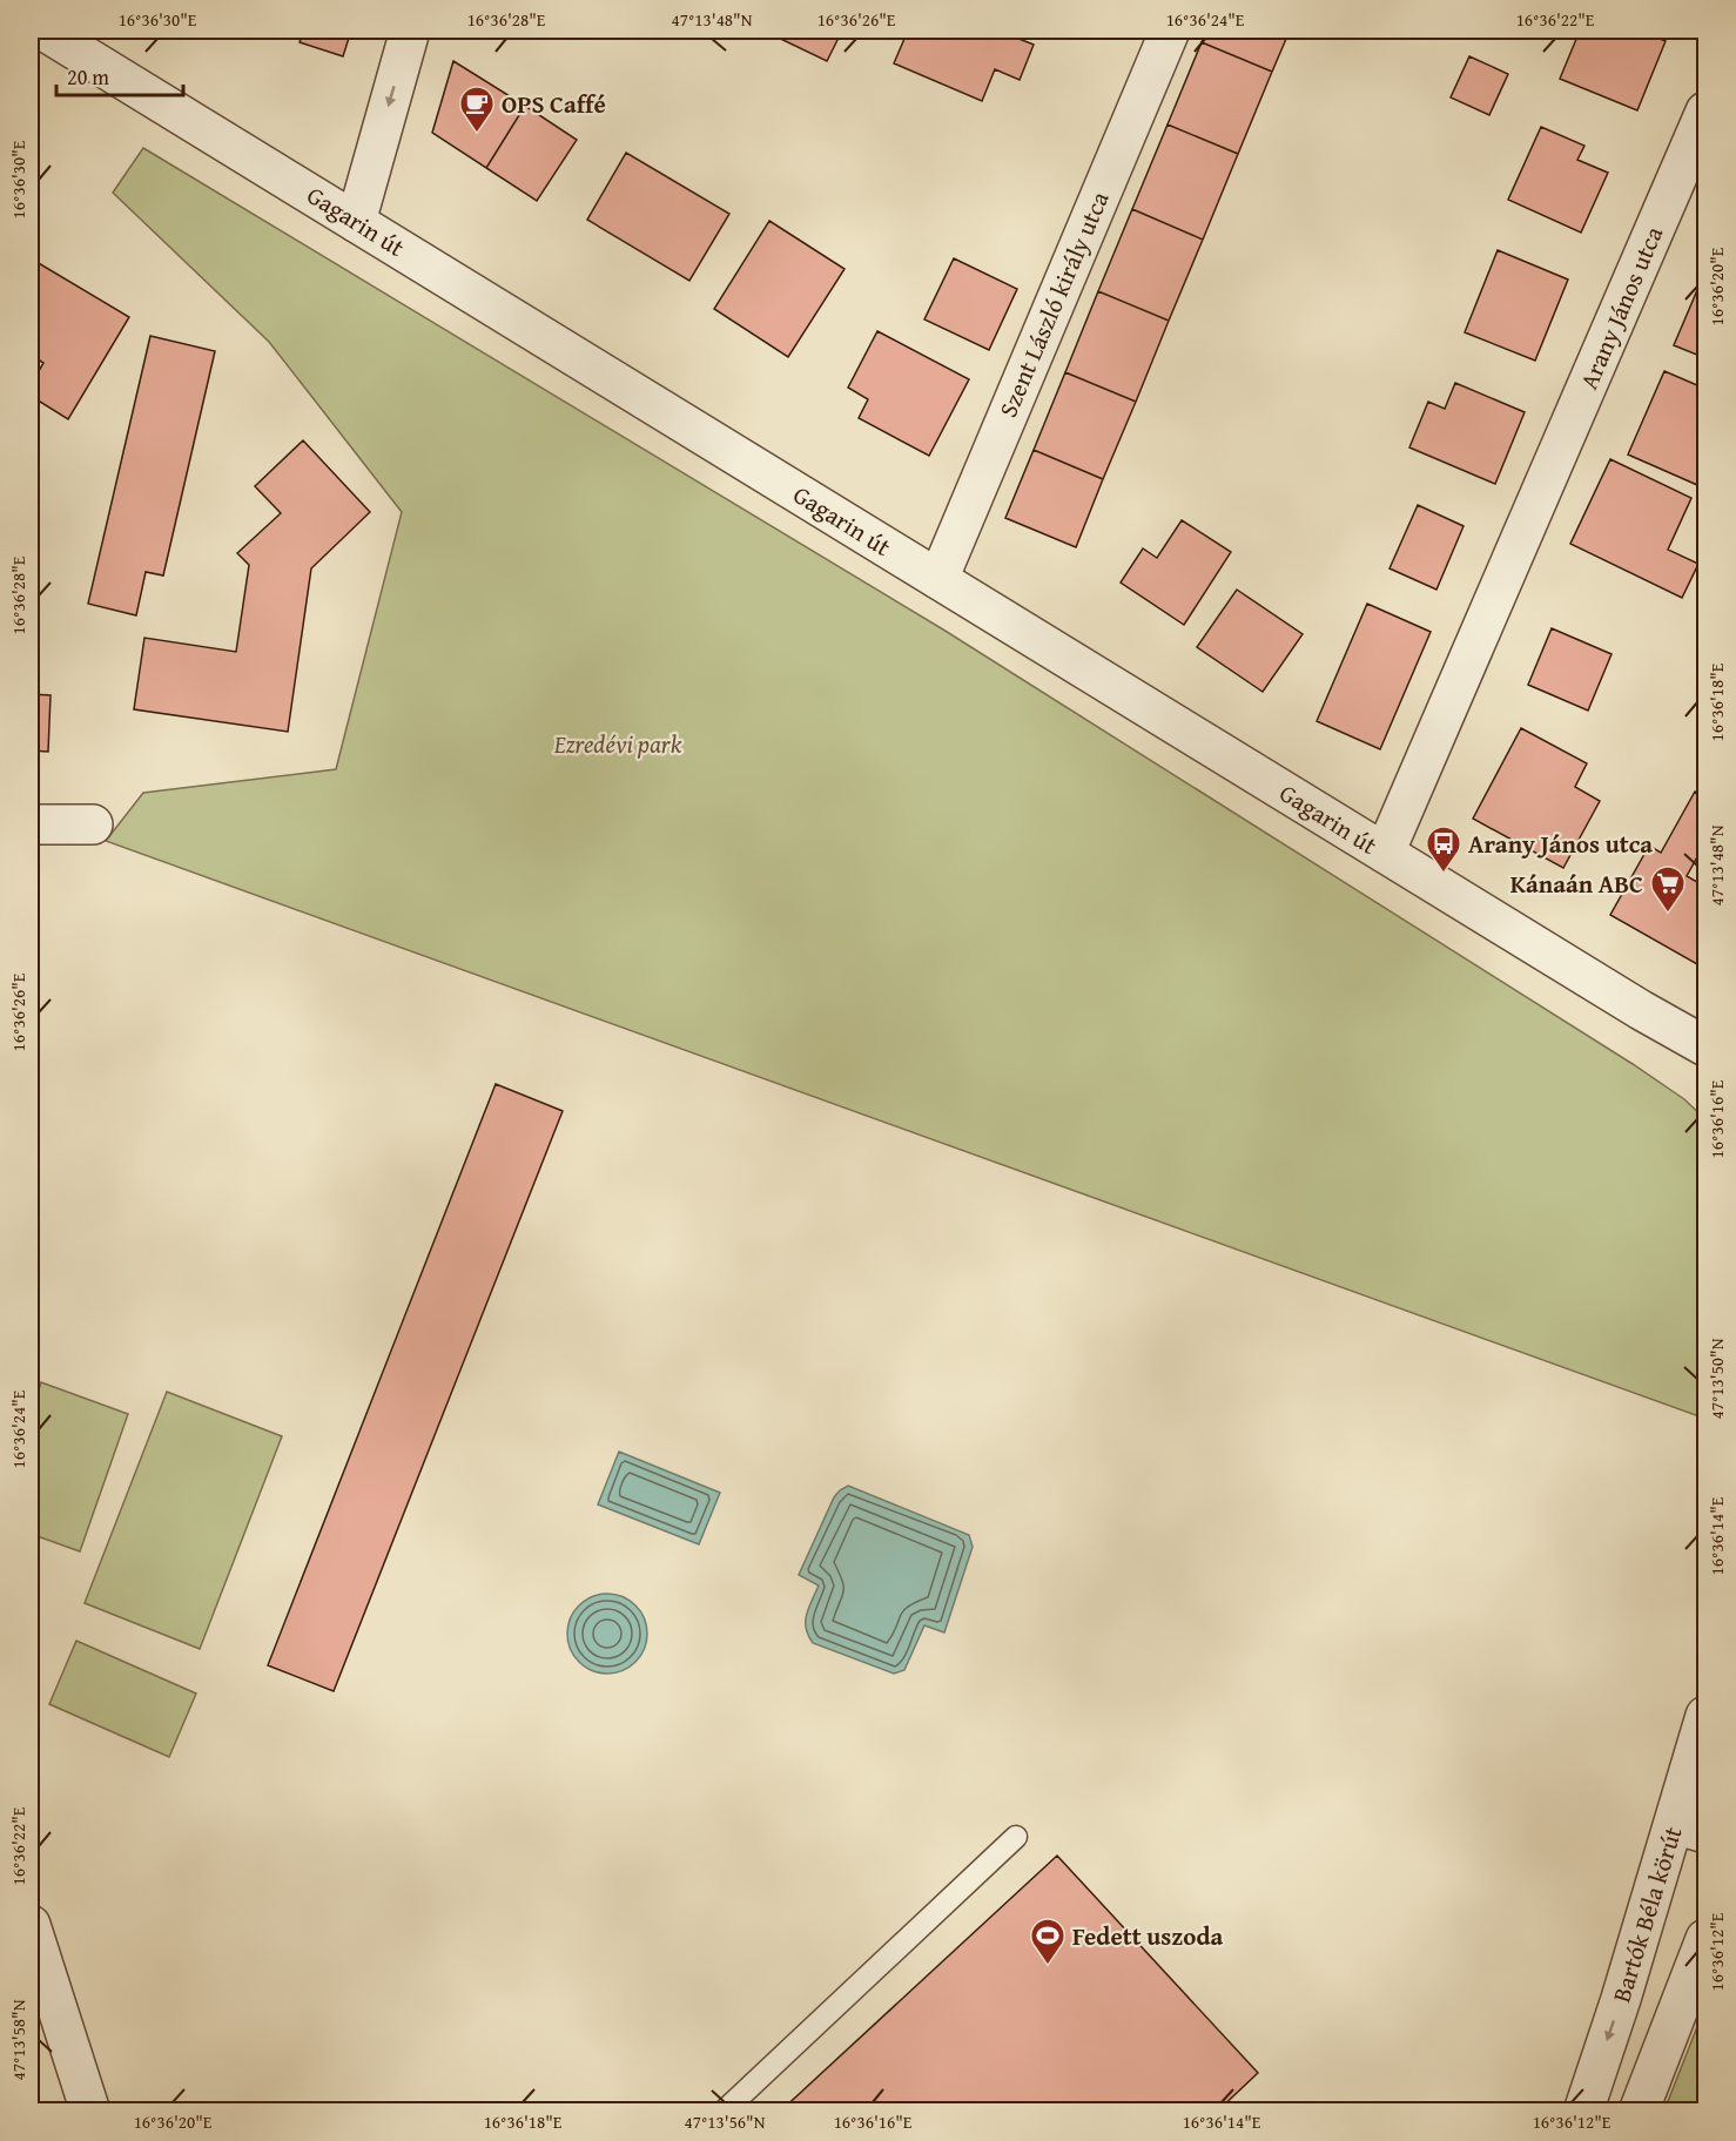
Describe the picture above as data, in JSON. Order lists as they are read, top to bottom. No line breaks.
{"streets":{"street":["Gagarin út","Szent László király utca","Arany János utca","Bartók Béla körút"]},"crossings":[["Gagarin út","Szent László király utca"],["Gagarin út","Arany János utca"]],"parks":["Ezredévi park"],"places":{"cafe":["OPS Caffé"],"bus stop":["Arany János utca"],"supermarket":["Kánaán ABC"],"sports":["Fedett uszoda"]},"scale_bar":"20 m","coordinates":["16°36'30\"E","16°36'28\"E","47°13'48\"N","16°36'26\"E","16°36'24\"E","16°36'22\"E","16°36'20\"E","16°36'18\"E","16°36'16\"E","47°13'50\"N","16°36'14\"E","16°36'12\"E","47°13'58\"N","47°13'56\"N"]}
